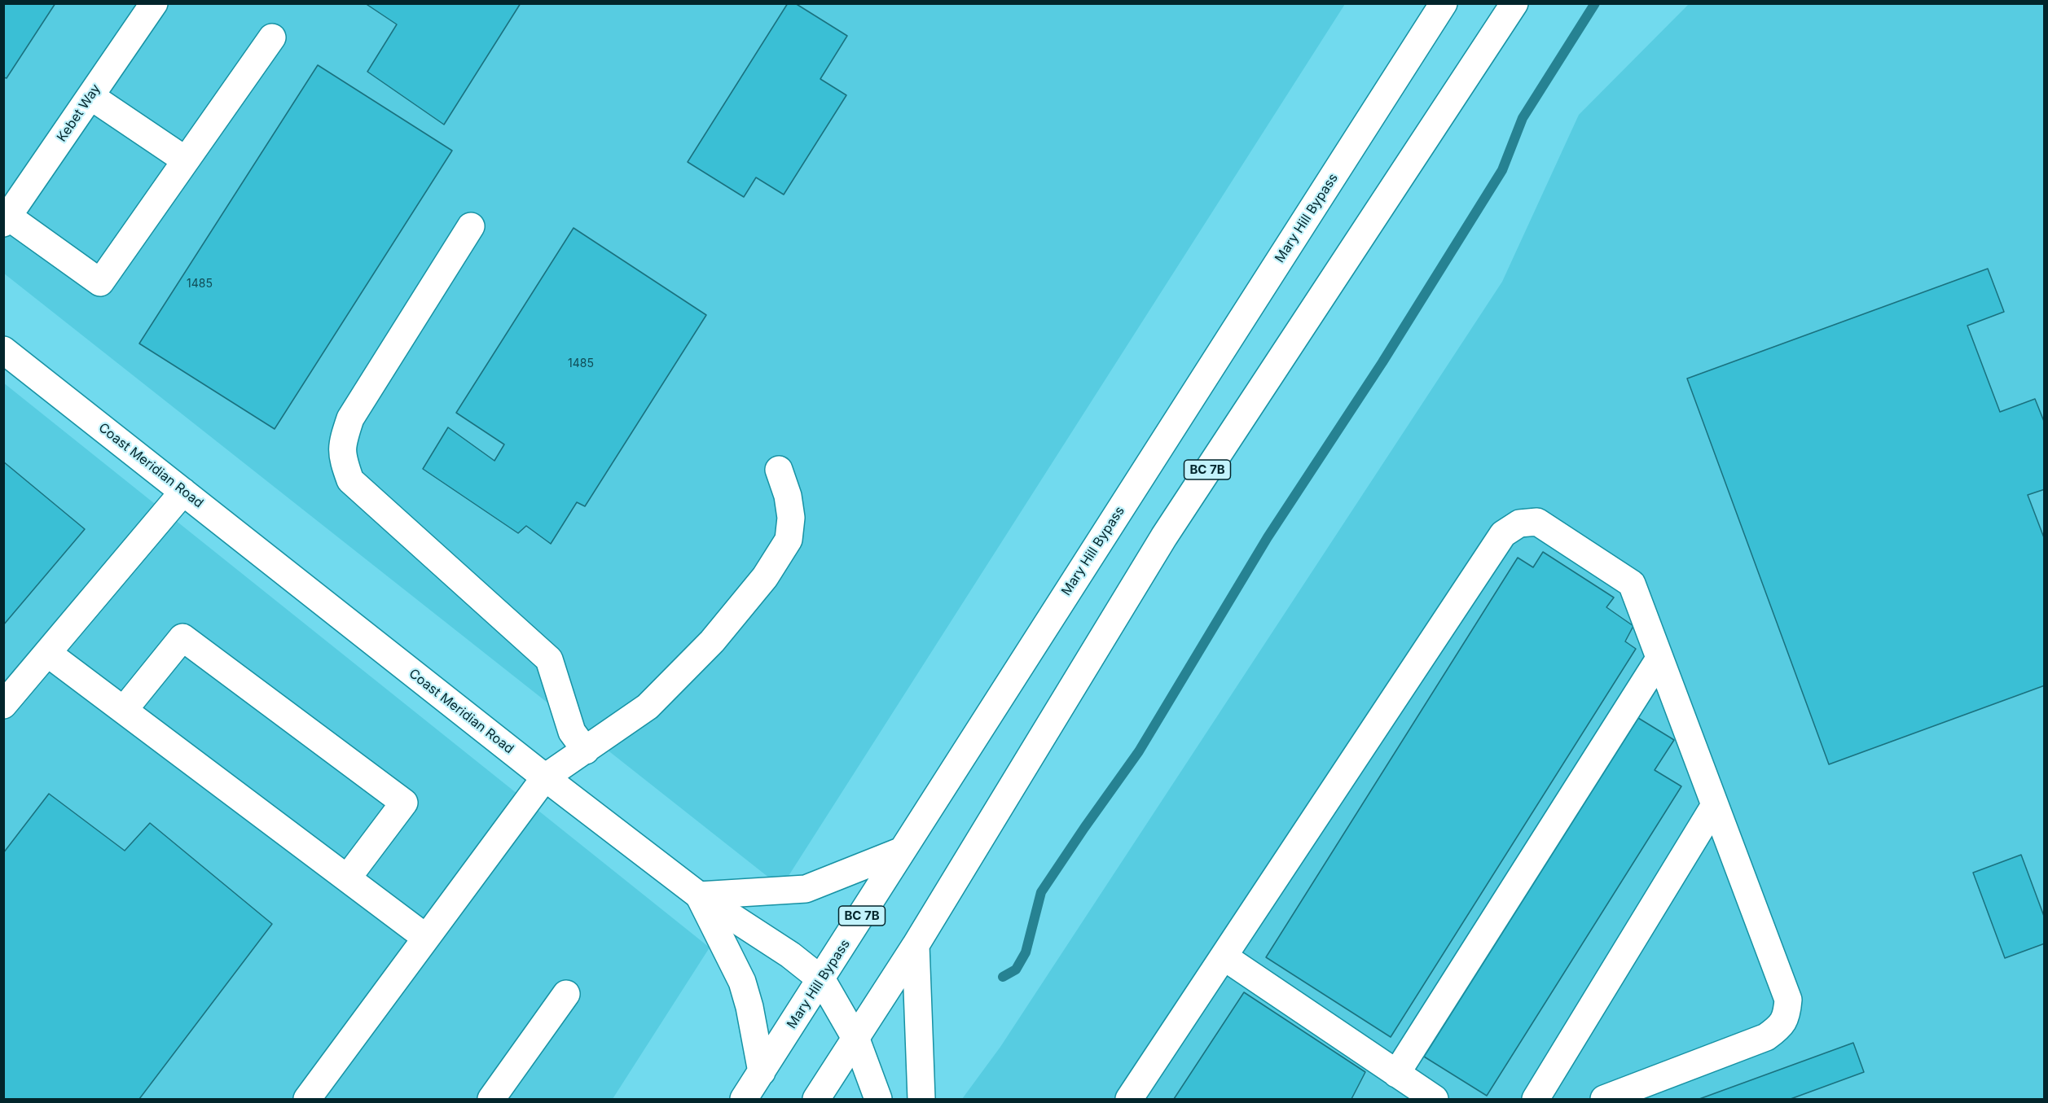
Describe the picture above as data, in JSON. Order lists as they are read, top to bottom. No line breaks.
{"streets":{"main road":["Kebet Way","Mary Hill Bypass","Coast Meridian Road","BC 7B"]},"crossings":[["Mary Hill Bypass","Coast Meridian Road"],["Coast Meridian Road","BC 7B"]],"house_numbers":["1485","1485"]}
